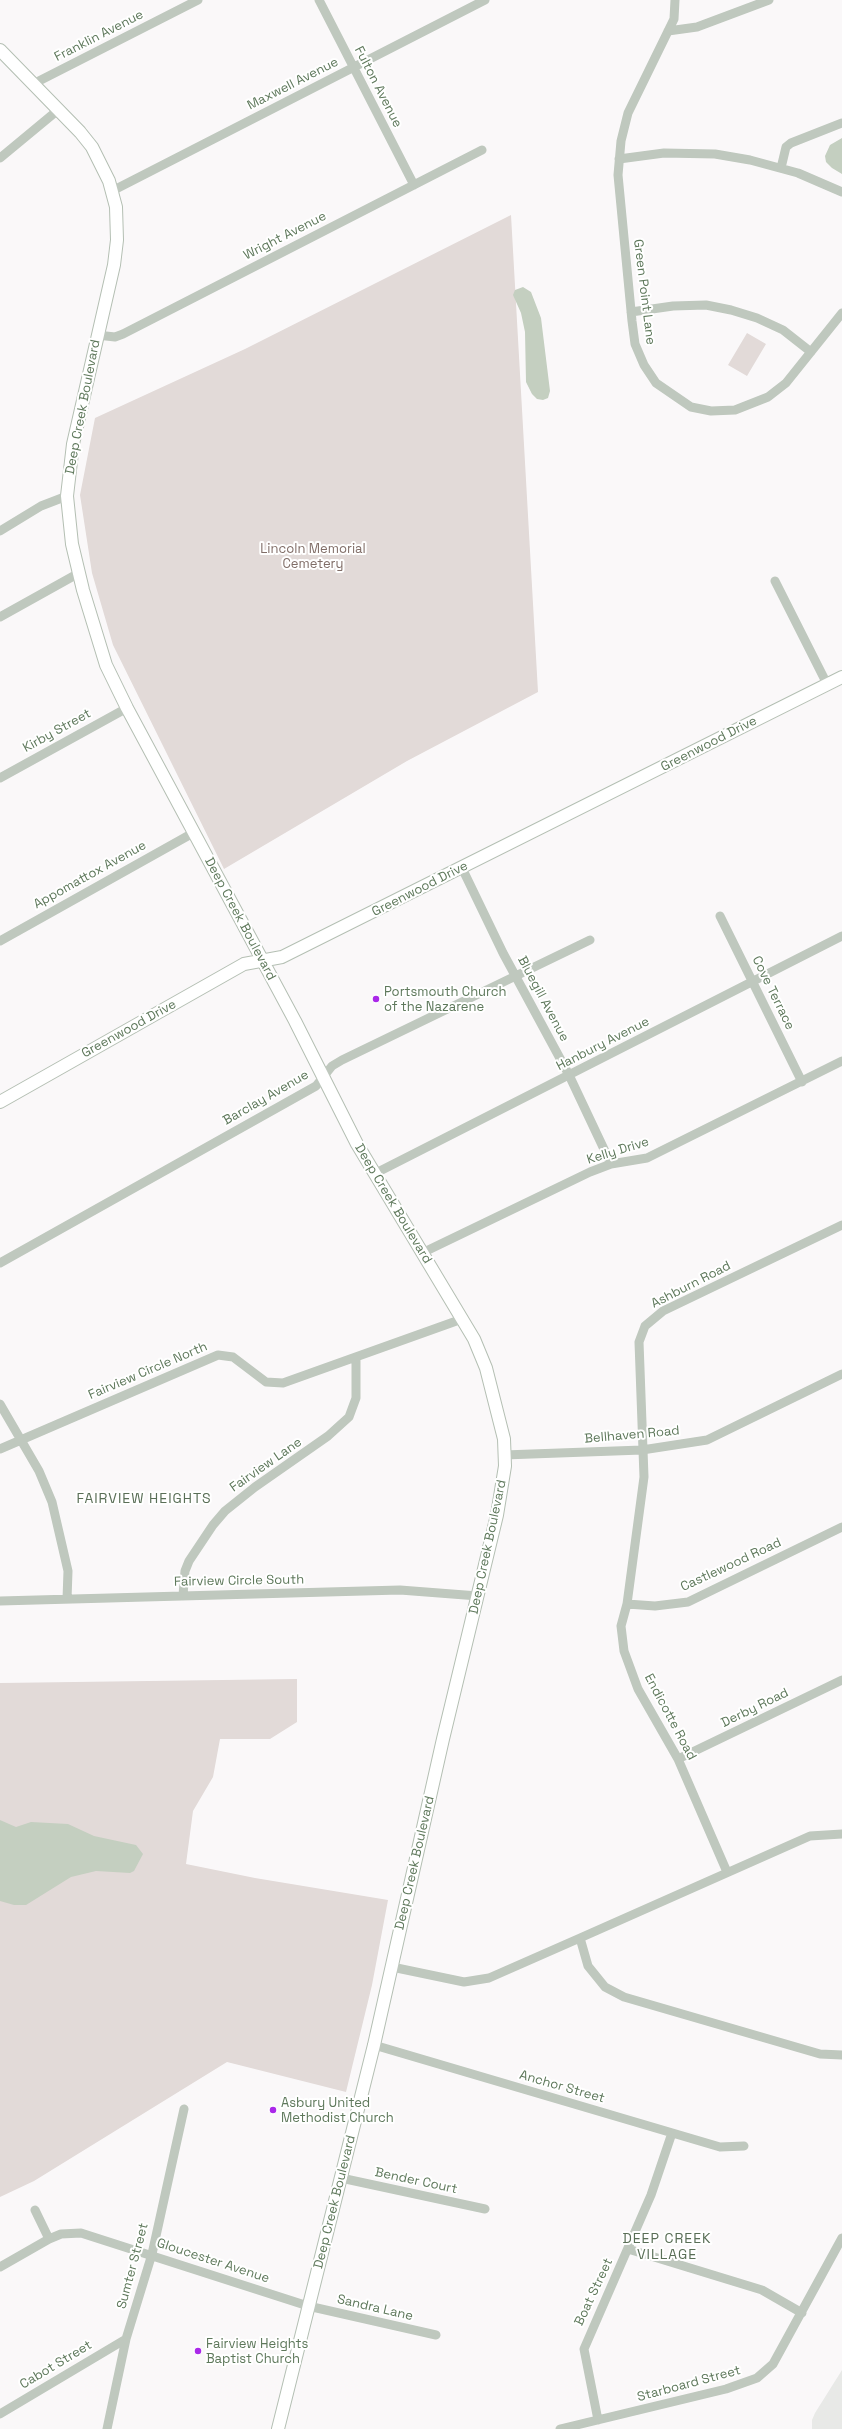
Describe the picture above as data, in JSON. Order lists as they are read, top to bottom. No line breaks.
{"streets":{"street":["Franklin Avenue","Maxwell Avenue","Fulton Avenue","Wright Avenue","Green Point Lane","Deep Creek Boulevard","Kirby Street","Greenwood Drive","Appomattox Avenue","Cove Terrace","Bluegill Avenue","Hanbury Avenue","Barclay Avenue","Kelly Drive","Ashburn Road","Fairview Circle North","Bellhaven Road","Fairview Lane","Castlewood Road","Fairview Circle South","Derby Road","Endicotte Road","Anchor Street","Bender Court","Gloucester Avenue","Sumter Street","Boat Street","Sandra Lane","Cabot Street","Starboard Street"]},"crossings":[["Franklin Avenue","Deep Creek Boulevard"],["Maxwell Avenue","Fulton Avenue"],["Maxwell Avenue","Deep Creek Boulevard"],["Fulton Avenue","Wright Avenue"],["Wright Avenue","Deep Creek Boulevard"],["Deep Creek Boulevard","Kirby Street"],["Deep Creek Boulevard","Greenwood Drive"],["Deep Creek Boulevard","Appomattox Avenue"],["Deep Creek Boulevard","Hanbury Avenue"],["Deep Creek Boulevard","Barclay Avenue"],["Deep Creek Boulevard","Kelly Drive"],["Deep Creek Boulevard","Fairview Circle North"],["Deep Creek Boulevard","Bellhaven Road"],["Deep Creek Boulevard","Fairview Circle South"],["Deep Creek Boulevard","Anchor Street"],["Deep Creek Boulevard","Bender Court"],["Deep Creek Boulevard","Gloucester Avenue"],["Deep Creek Boulevard","Sandra Lane"],["Greenwood Drive","Bluegill Avenue"],["Cove Terrace","Hanbury Avenue"],["Cove Terrace","Kelly Drive"],["Bluegill Avenue","Hanbury Avenue"],["Bluegill Avenue","Barclay Avenue"],["Bluegill Avenue","Kelly Drive"],["Ashburn Road","Bellhaven Road"],["Ashburn Road","Endicotte Road"],["Fairview Circle North","Fairview Lane"],["Bellhaven Road","Endicotte Road"],["Fairview Lane","Fairview Circle South"],["Castlewood Road","Endicotte Road"],["Derby Road","Endicotte Road"],["Anchor Street","Boat Street"],["Gloucester Avenue","Sumter Street"],["Gloucester Avenue","Sandra Lane"],["Sumter Street","Cabot Street"],["Boat Street","Starboard Street"]],"districts":["FAIRVIEW HEIGHTS","DEEP CREEK VILLAGE"],"parks":["Lincoln Memorial Cemetery"],"places":["Portsmouth Church of the Nazarene","Asbury United Methodist Church","Fairview Heights Baptist Church"]}
